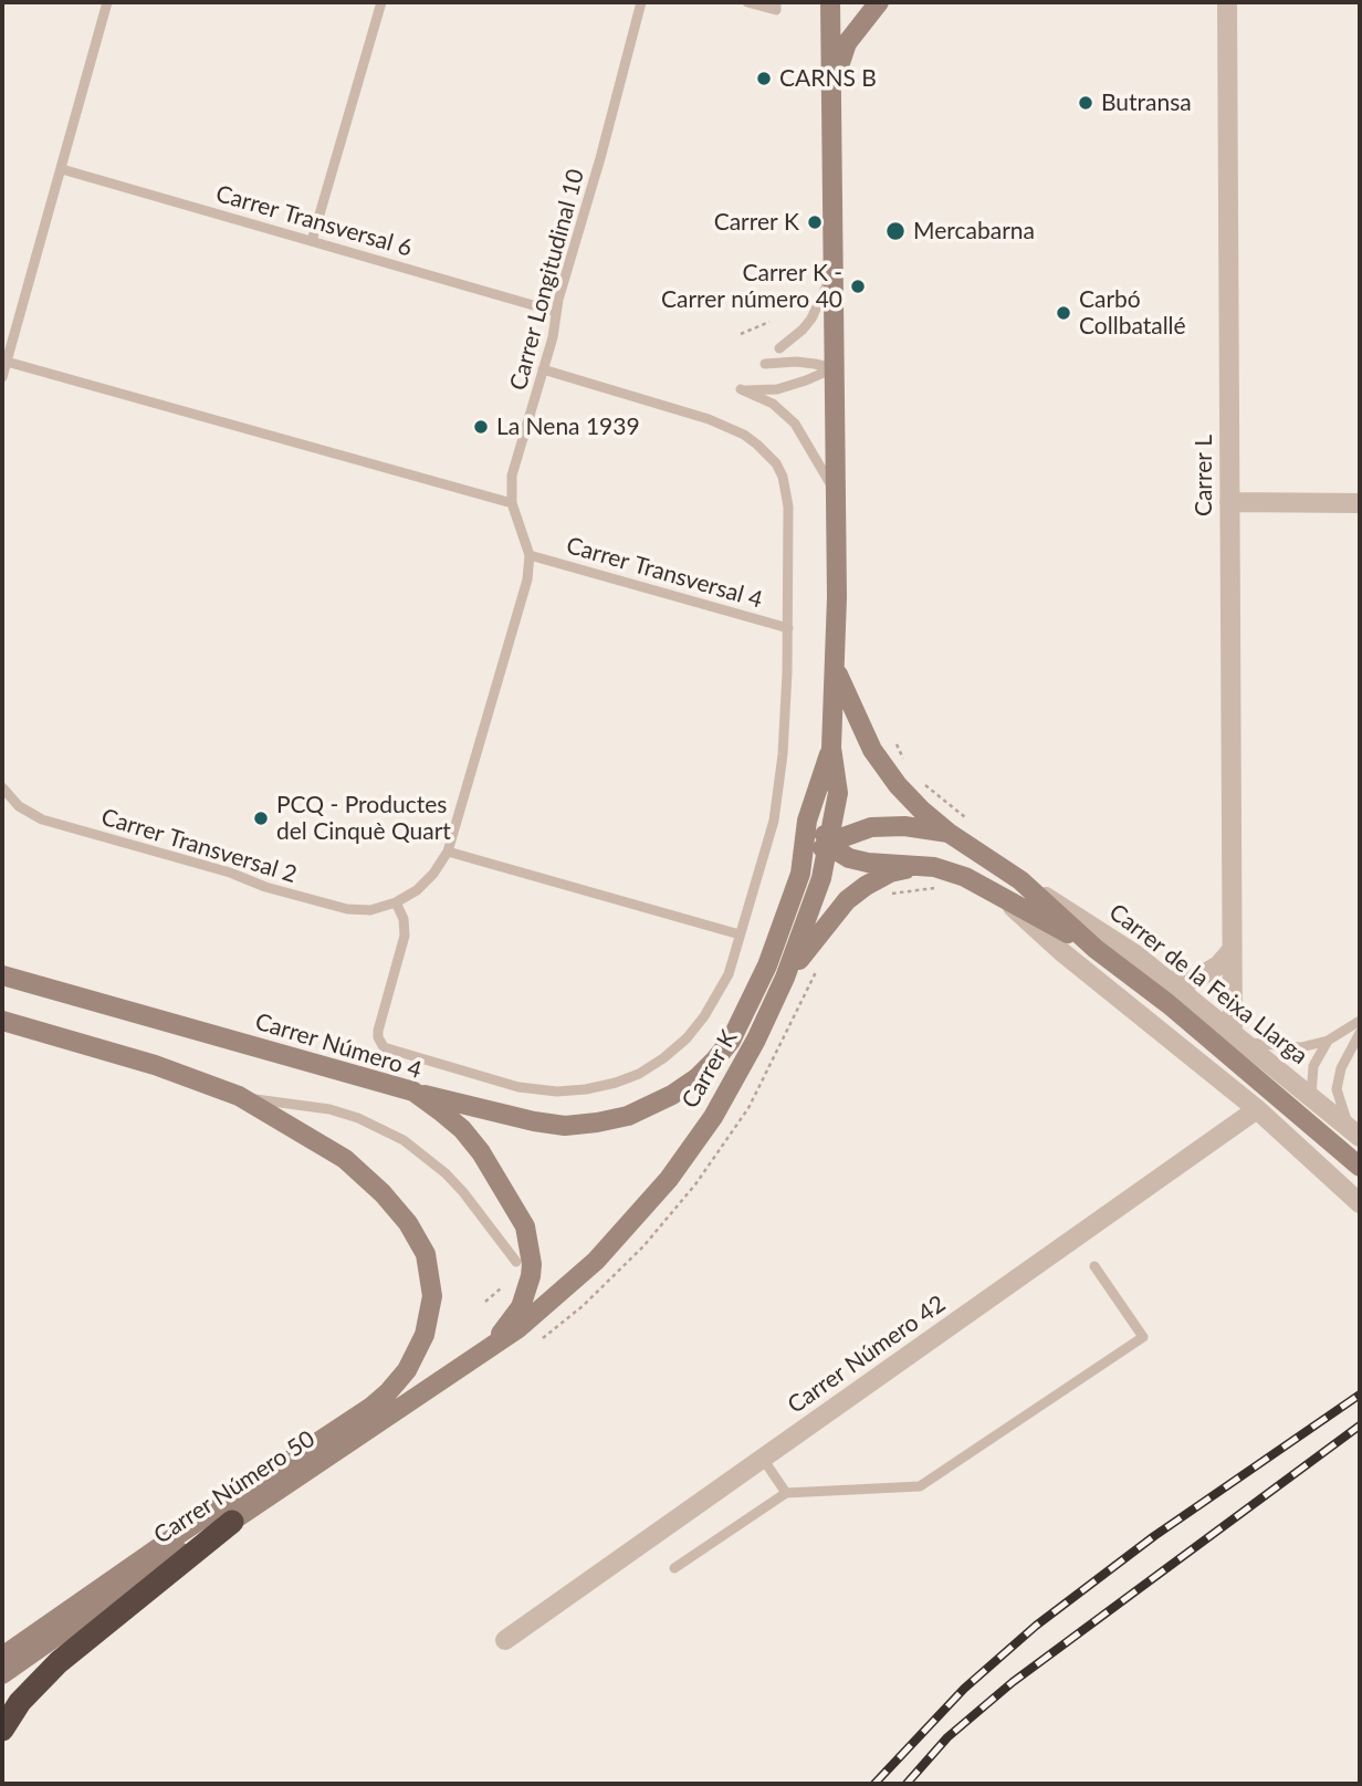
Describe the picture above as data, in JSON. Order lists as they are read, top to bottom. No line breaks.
{"streets":{"main road":["Carrer de la Feixa Llarga","Carrer Número 4","Carrer K","Carrer Número 50"],"street":["Carrer L","Carrer Número 42"],"lane":["Carrer Transversal 6","Carrer Longitudinal 10","Carrer Transversal 4","Carrer Transversal 2"]},"crossings":[["Carrer Transversal 6","Carrer Longitudinal 10"],["Carrer Longitudinal 10","Carrer Transversal 4"],["Carrer L","Carrer de la Feixa Llarga"],["Carrer de la Feixa Llarga","Carrer K"],["Carrer de la Feixa Llarga","Carrer Número 42"],["Carrer Número 4","Carrer K"],["Carrer Número 4","Carrer Número 50"],["Carrer K","Carrer Número 50"]],"places":["CARNS B","Butransa","Carrer K","Mercabarna","Carrer K - Carrer número 40","Carbó Collbatallé","La Nena 1939","PCQ - Productes del Cinquè Quart"]}
